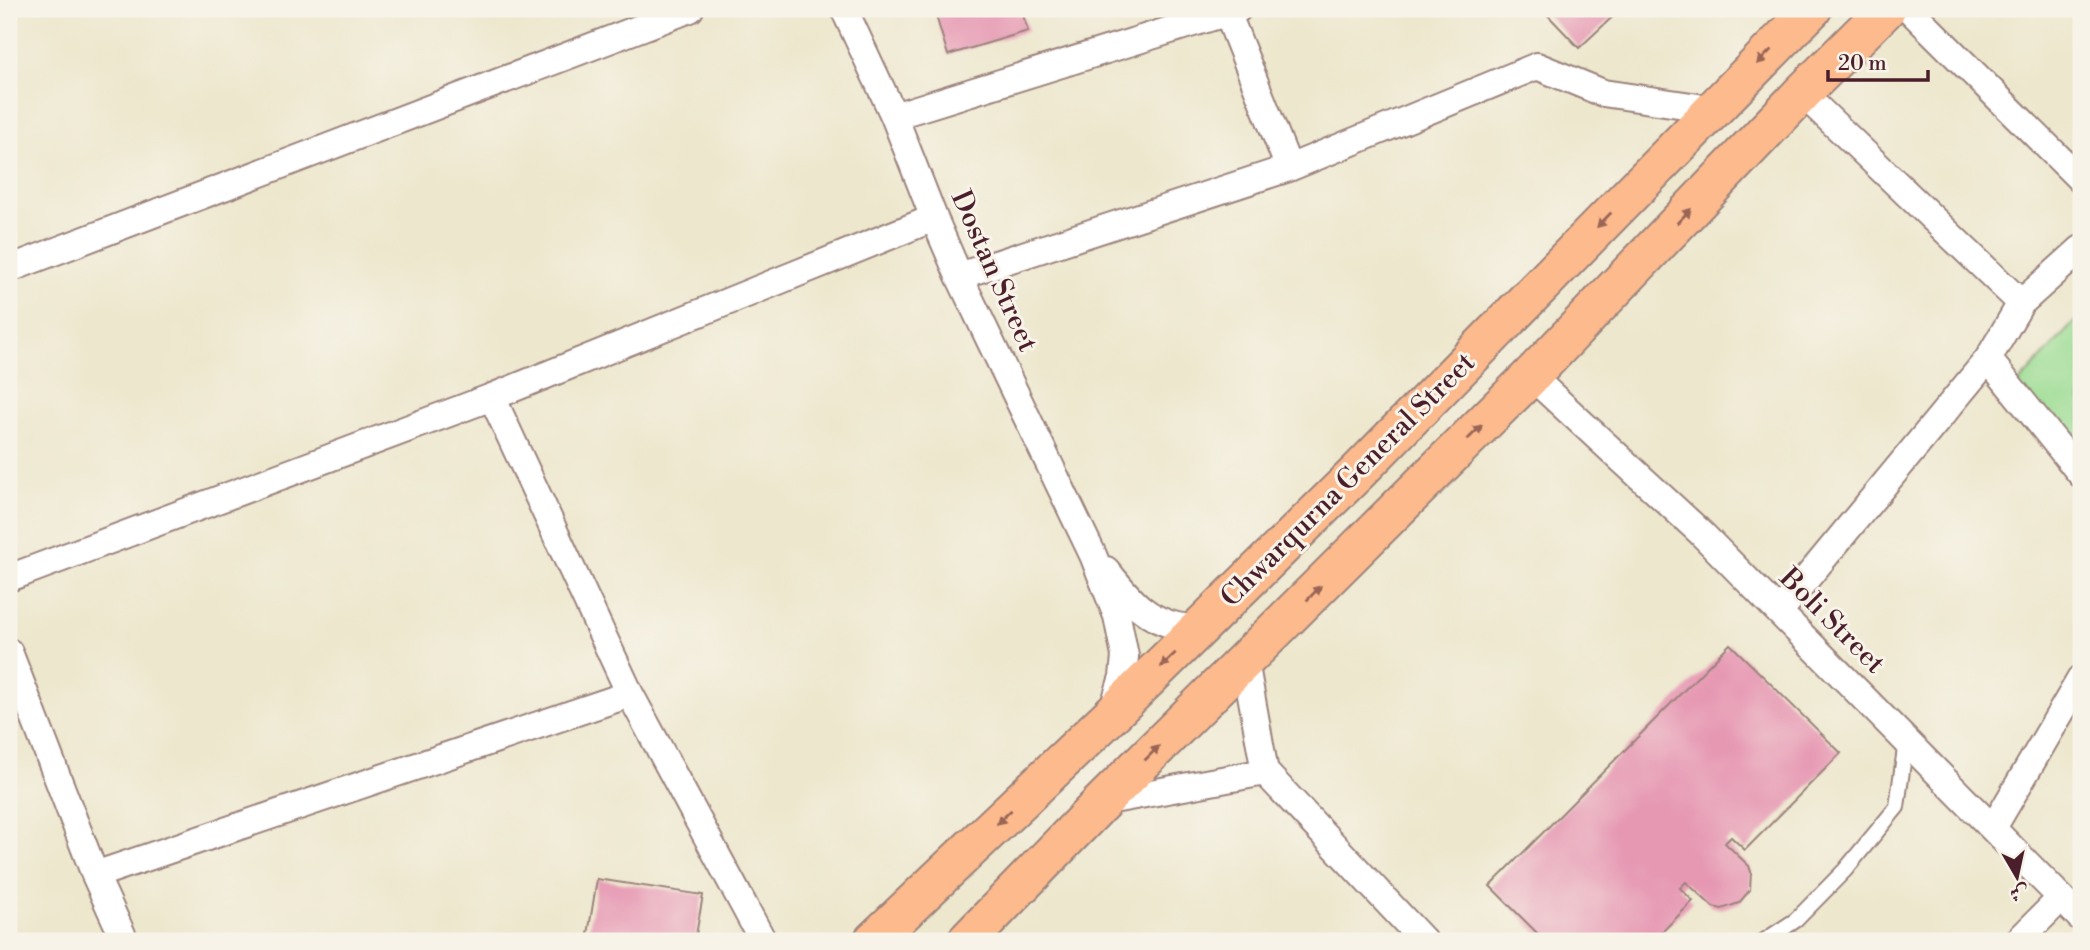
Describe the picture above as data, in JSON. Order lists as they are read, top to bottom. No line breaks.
{"streets":{"highway":["Chwarqurna General Street"],"street":["Dostan Street","Boli Street"]},"crossings":[["Dostan Street","Chwarqurna General Street"],["Chwarqurna General Street","Boli Street"]],"scale_bar":"20 m","north":"bottom"}
